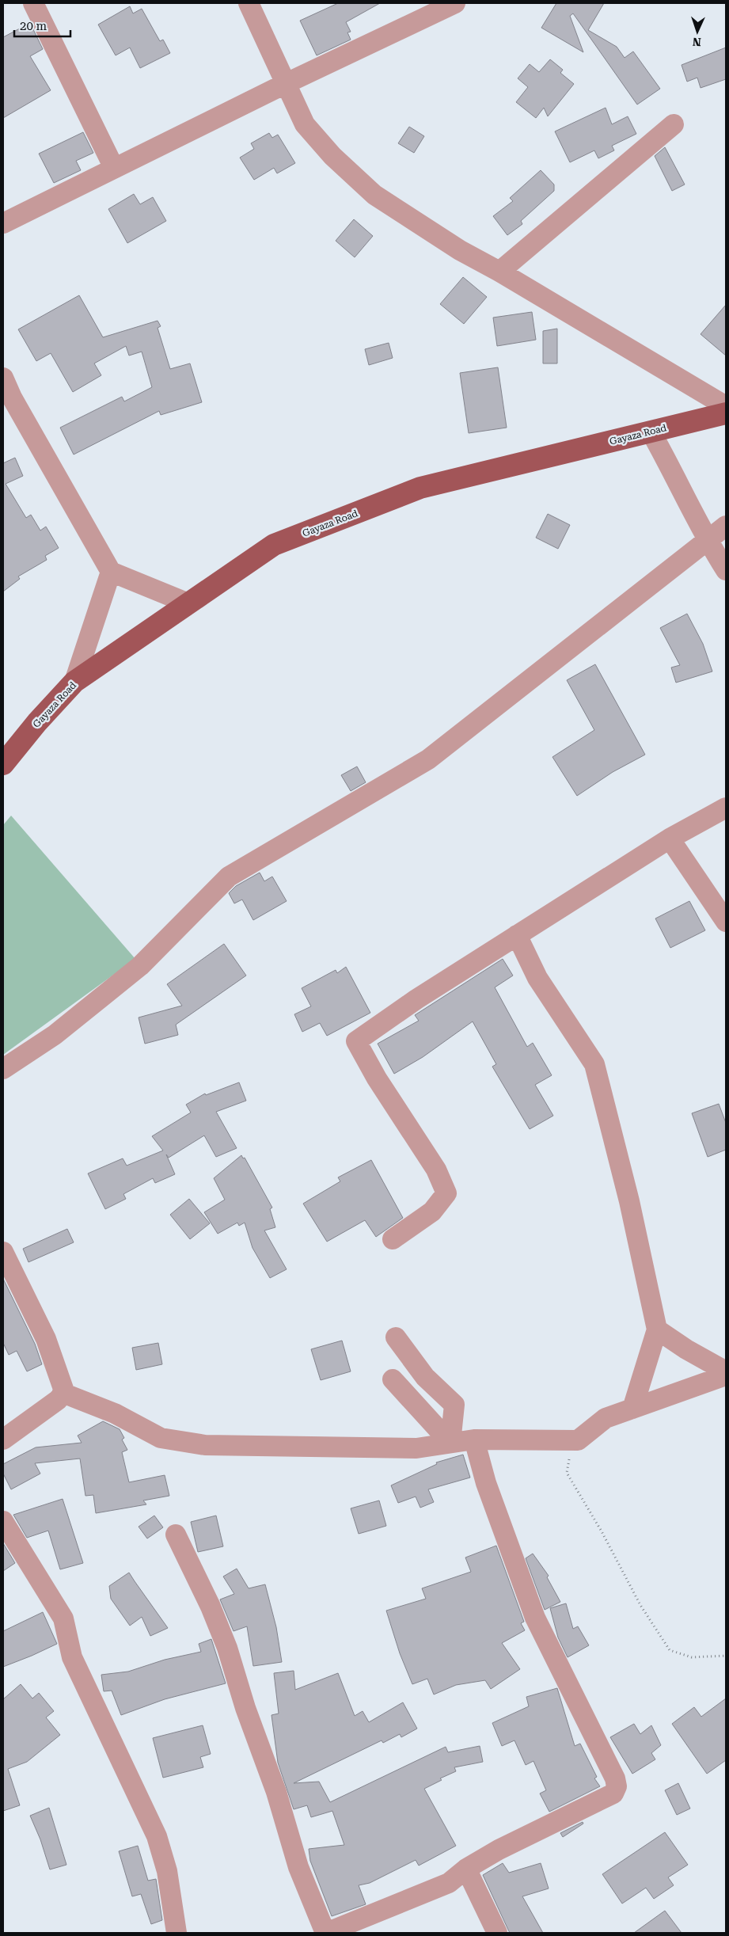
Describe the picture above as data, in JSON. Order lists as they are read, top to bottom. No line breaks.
{"streets":{"main road":["Gayaza Road"]},"scale_bar":"20 m","north":"bottom"}
